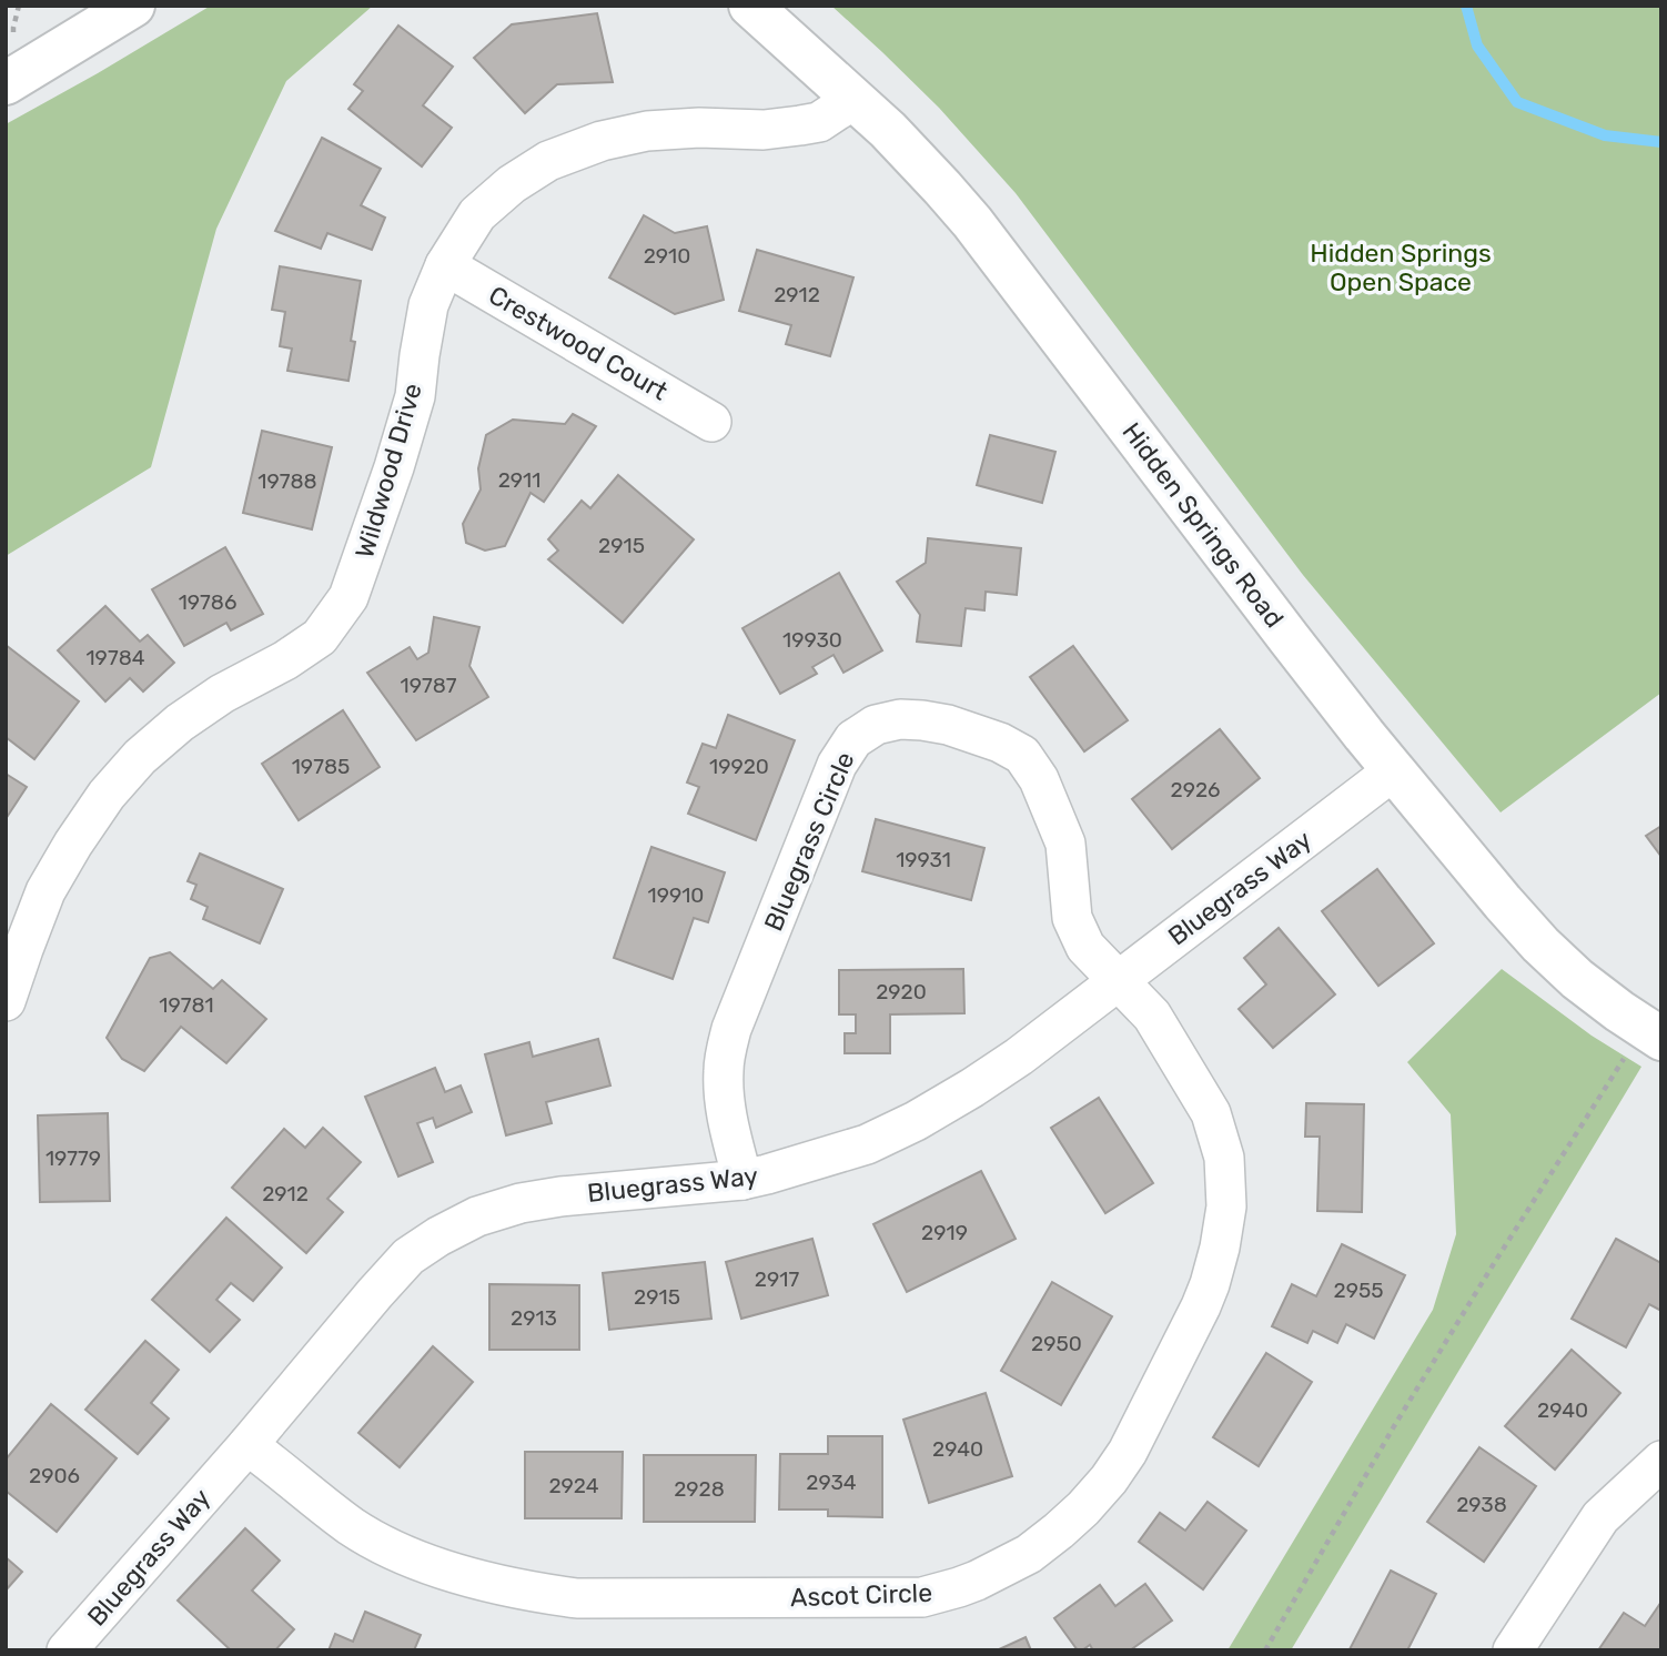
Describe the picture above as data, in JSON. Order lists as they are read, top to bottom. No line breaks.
{"streets":{"main road":["Hidden Springs Road"],"street":["Crestwood Court","Wildwood Drive","Bluegrass Circle","Bluegrass Way","Ascot Circle"]},"crossings":[["Crestwood Court","Wildwood Drive"],["Wildwood Drive","Hidden Springs Road"],["Hidden Springs Road","Bluegrass Way"],["Bluegrass Circle","Bluegrass Way"],["Bluegrass Circle","Ascot Circle"],["Bluegrass Way","Ascot Circle"]],"parks":["Hidden Springs Open Space"],"house_numbers":["2910","2912","2911","19788","2915","19786","19930","19784","19787","19785","19920","2926","19931","19910","2920","19781","19779","2912","2919","2917","2955","2915","2913","2950","2940","2940","2906","2934","2924","2928","2938"]}
